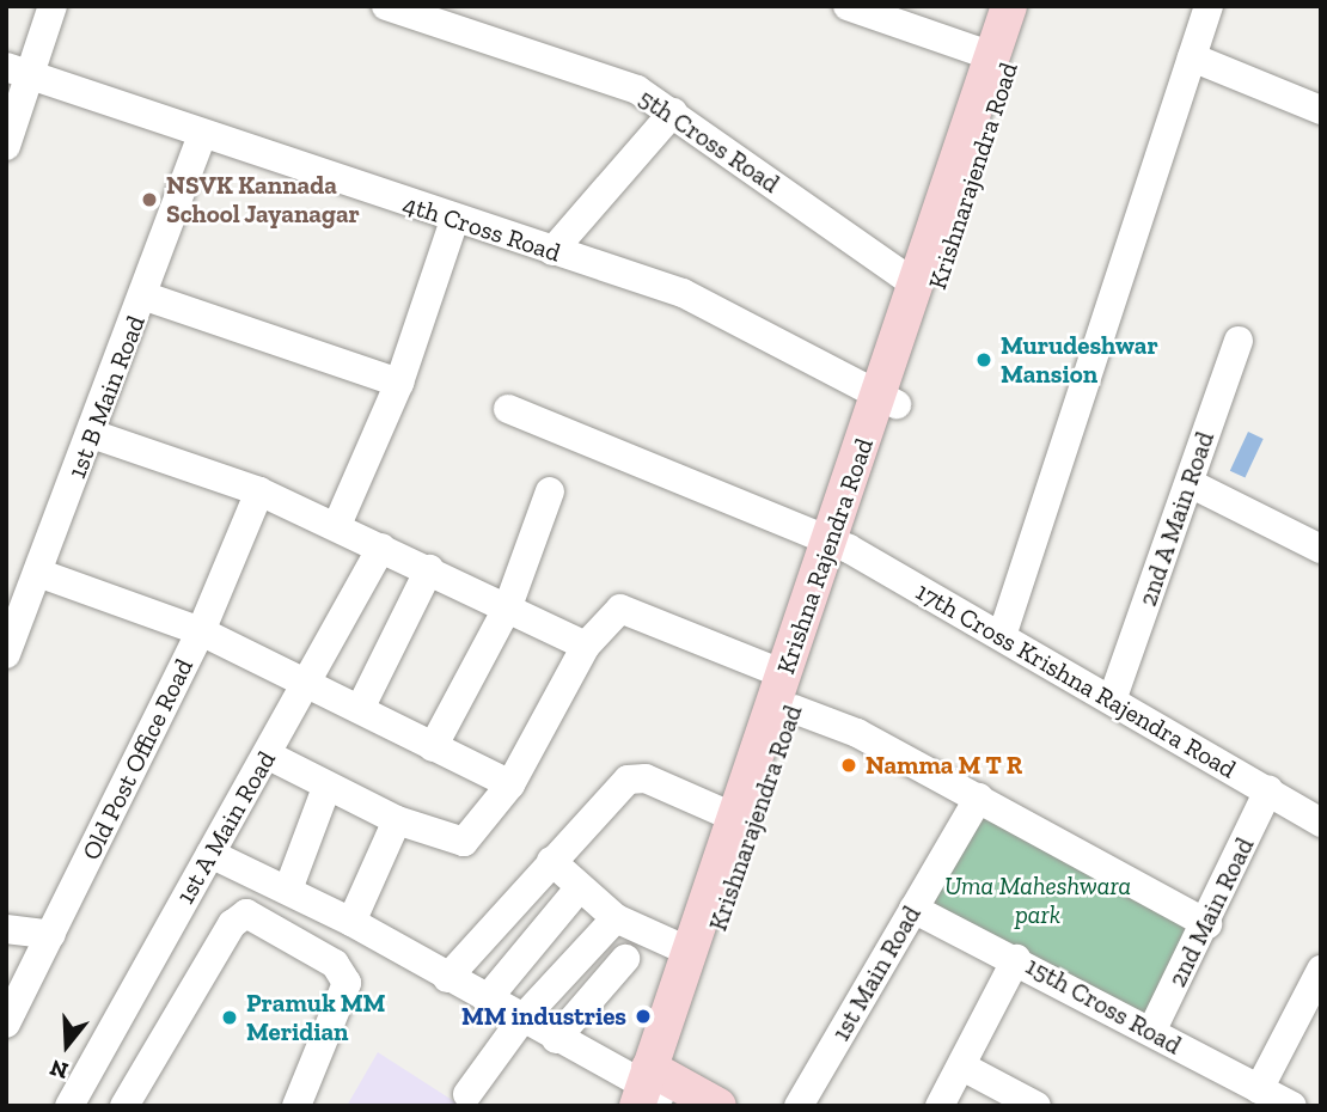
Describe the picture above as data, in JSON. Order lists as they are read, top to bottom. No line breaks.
{"streets":{"main road":["Krishnarajendra Road","Krishna Rajendra Road"],"street":["5th Cross Road","4th Cross Road","1st B Main Road","2nd A Main Road","17th Cross Krishna Rajendra Road","Old Post Office Road","1st A Main Road","2nd Main Road","1st Main Road","15th Cross Road"]},"crossings":[["5th Cross Road","Krishna Rajendra Road"],["Krishnarajendra Road","4th Cross Road"],["Krishnarajendra Road","Krishna Rajendra Road"],["Krishnarajendra Road","17th Cross Krishna Rajendra Road"],["4th Cross Road","1st B Main Road"],["4th Cross Road","Krishna Rajendra Road"],["2nd A Main Road","17th Cross Krishna Rajendra Road"],["Krishna Rajendra Road","17th Cross Krishna Rajendra Road"],["17th Cross Krishna Rajendra Road","2nd Main Road"],["2nd Main Road","15th Cross Road"],["1st Main Road","15th Cross Road"]],"parks":["Uma Maheshwara park"],"places":["NSVK Kannada School Jayanagar","Murudeshwar Mansion","Namma M T R","MM industries","Pramuk MM Meridian"],"north":"bottom"}
